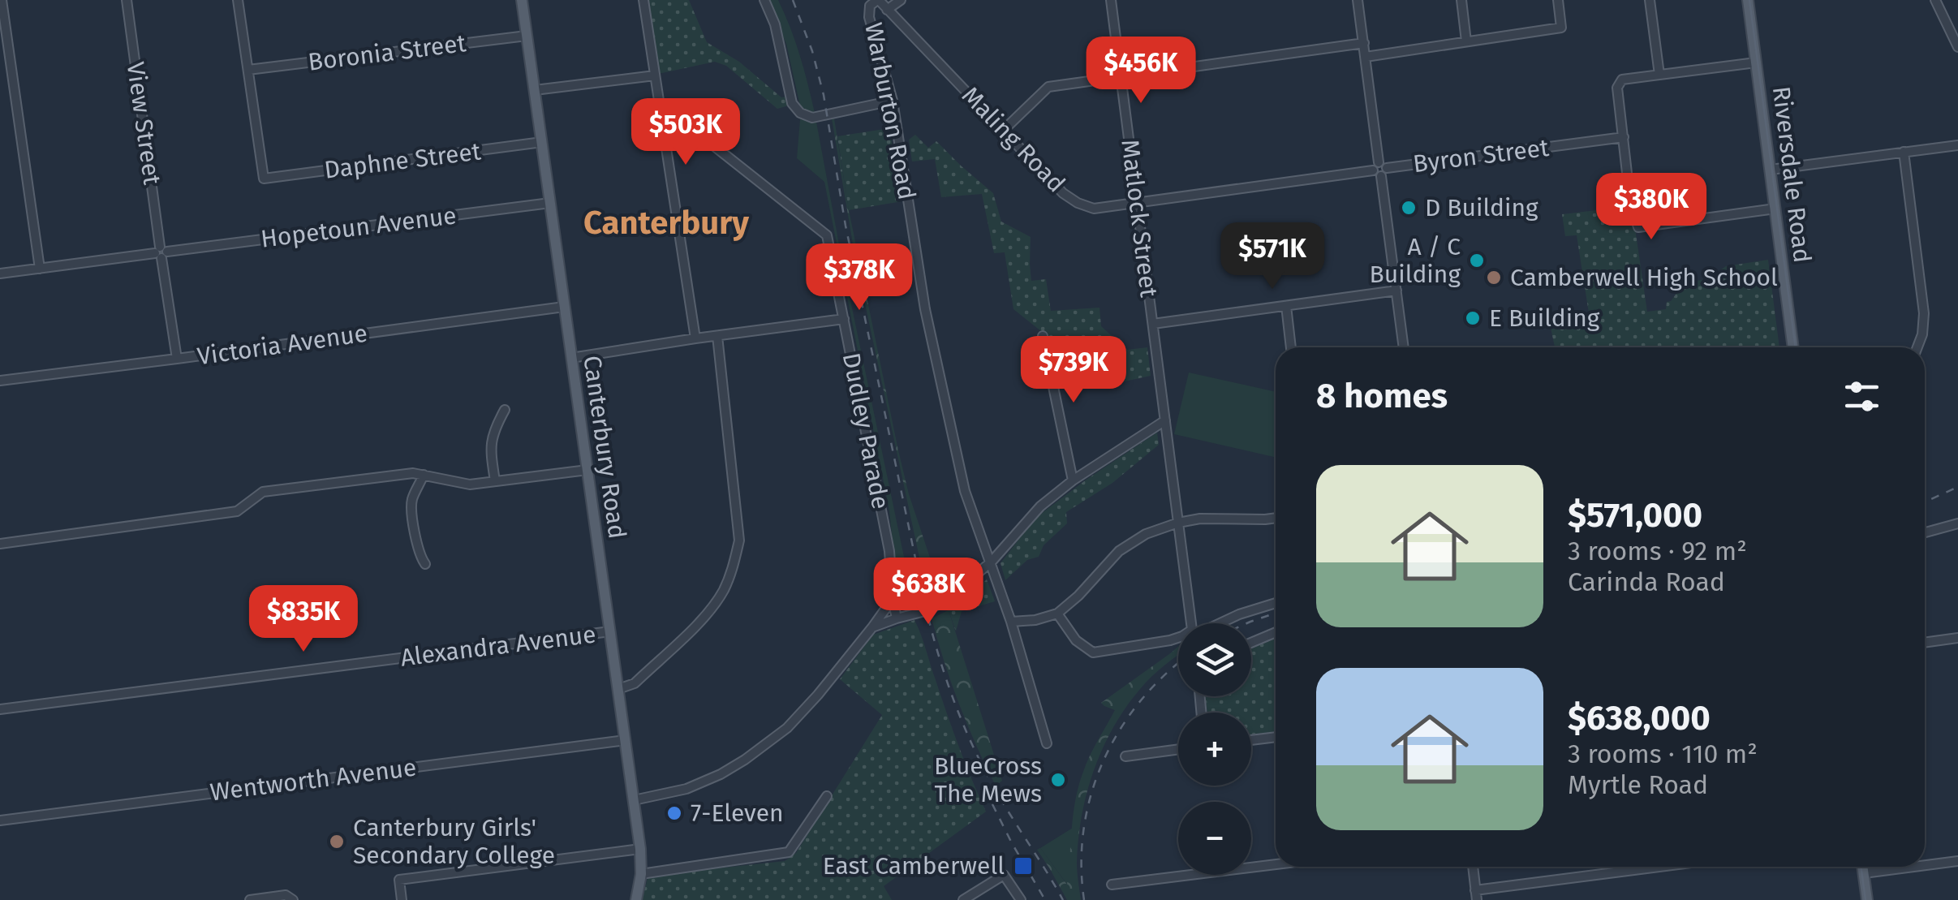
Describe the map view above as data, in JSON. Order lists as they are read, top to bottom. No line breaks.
{"streets":{"main road":["Riversdale Road","Canterbury Road"],"street":["Boronia Street","Warburton Road","View Street","Maling Road","Byron Street","Daphne Street","Matlock Street","Hopetoun Avenue","Victoria Avenue","Dudley Parade","Alexandra Avenue","Wentworth Avenue"]},"crossings":[["Boronia Street","Daphne Street"],["Boronia Street","Canterbury Road"],["Warburton Road","Maling Road"],["View Street","Hopetoun Avenue"],["View Street","Victoria Avenue"],["Maling Road","Byron Street"],["Maling Road","Matlock Street"],["Daphne Street","Canterbury Road"],["Hopetoun Avenue","Canterbury Road"],["Victoria Avenue","Canterbury Road"],["Canterbury Road","Alexandra Avenue"],["Canterbury Road","Wentworth Avenue"]],"districts":["Canterbury"],"places":{"other":["D Building","A / C Building","Camberwell High School","E Building","BlueCross The Mews","7-Eleven","Canterbury Girls' Secondary College"],"transit":["East Camberwell"]},"page":{"price":["$456K","$503K","$380K","$571K","$378K","$739K","$638K","$835K"],"heading":"8 homes","list":[{"name":"$571,000","note":"3 rooms · 92 m² · Carinda Road"},{"name":"$638,000","note":"3 rooms · 110 m² · Myrtle Road"}],"map_buttons":["+","−"]}}
